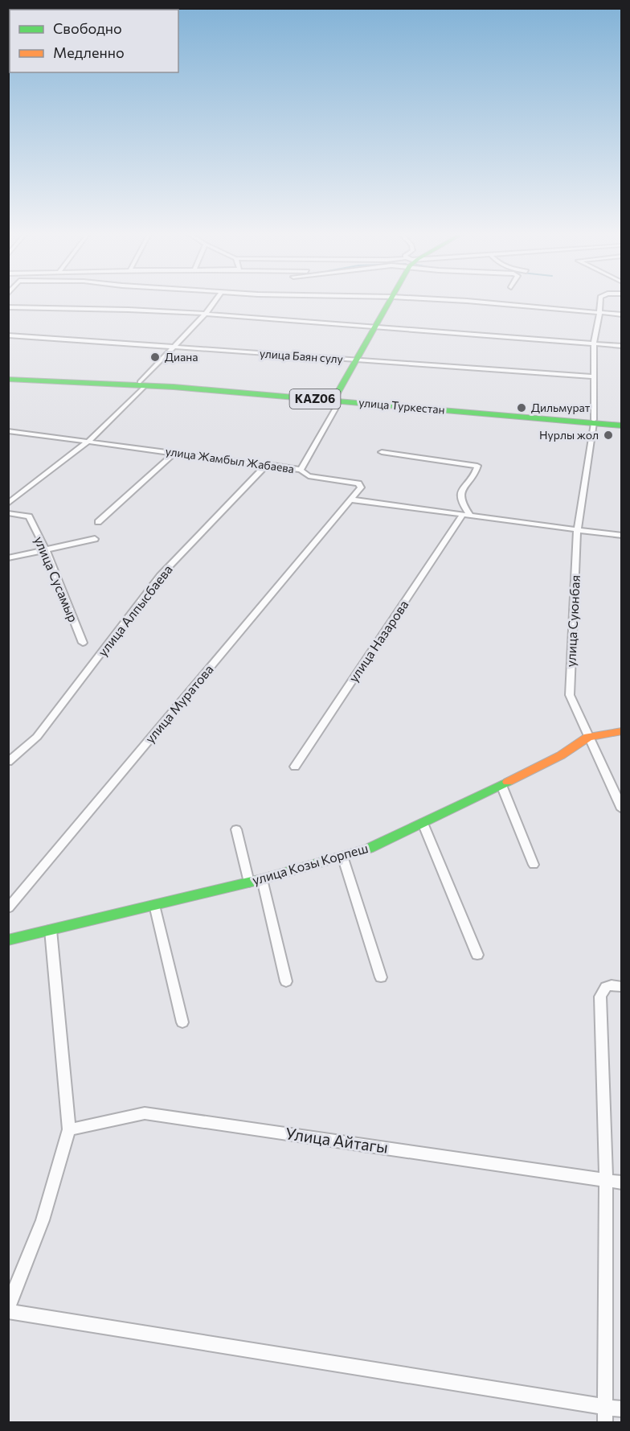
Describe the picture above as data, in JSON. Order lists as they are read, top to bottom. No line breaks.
{"streets":{"main road":["KАZ06","улица Туркестан","улица Козы Корпеш"],"street":["улица Баян сулу","улица Жамбыл Жабаева","улица Сусамыр","улица Алпысбаева","улица Суюнбая","улица Назарова","улица Муратова","Улица Айтагы"]},"crossings":[["улица Баян сулу","улица Суюнбая"],["улица Туркестан","улица Суюнбая"],["улица Жамбыл Жабаева","улица Алпысбаева"],["улица Жамбыл Жабаева","улица Муратова"],["улица Суюнбая","улица Козы Корпеш"]],"places":["Диана","Дильмурат","Нурлы жол"],"legend":["Свободно","Медленно"]}
